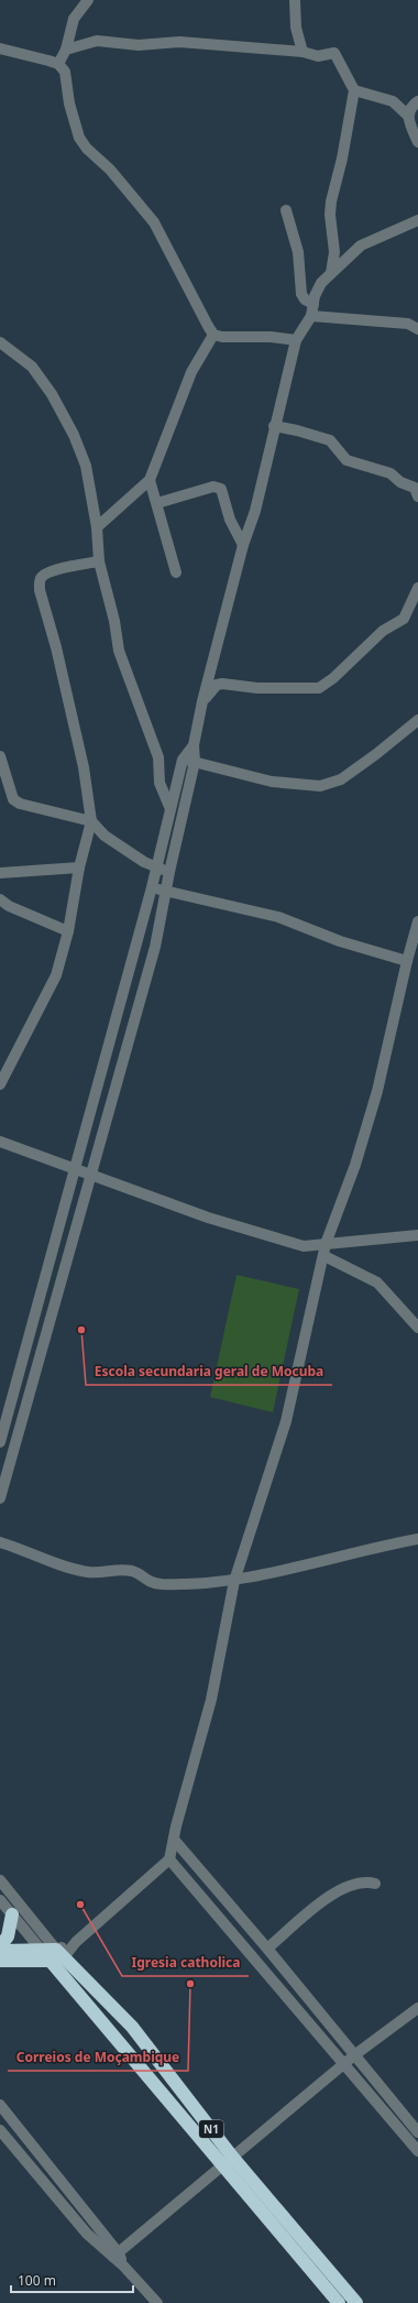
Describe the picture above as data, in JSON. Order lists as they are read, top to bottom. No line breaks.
{"streets":{"highway":["N1"]},"places":["Escola secundaria geral de Mocuba","Igresia catholica","Correios de Moçambique"],"scale_bar":"100 m"}
